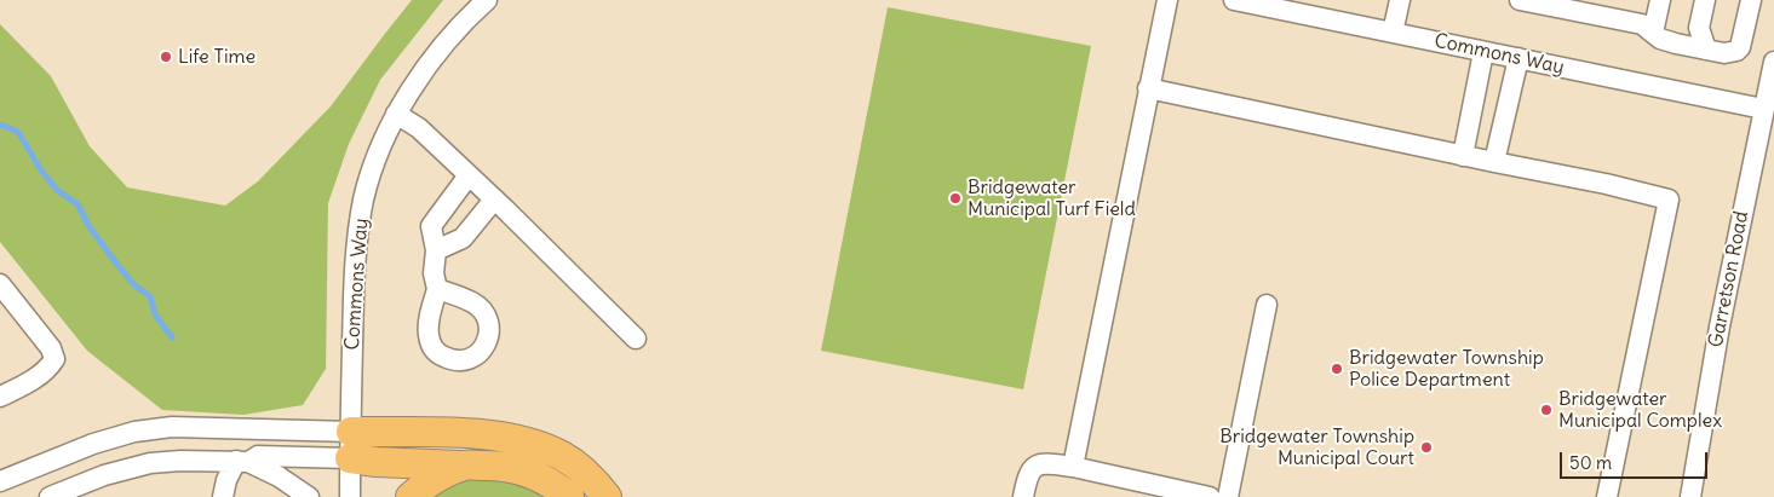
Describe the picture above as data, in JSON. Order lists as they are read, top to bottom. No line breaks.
{"streets":{"street":["Commons Way","Garretson Road"]},"crossings":[["Commons Way","Garretson Road"]],"places":["Life Time","Bridgewater Municipal Turf Field","Bridgewater Township Police Department","Bridgewater Municipal Complex","Bridgewater Township Municipal Court"],"scale_bar":"50 m"}
